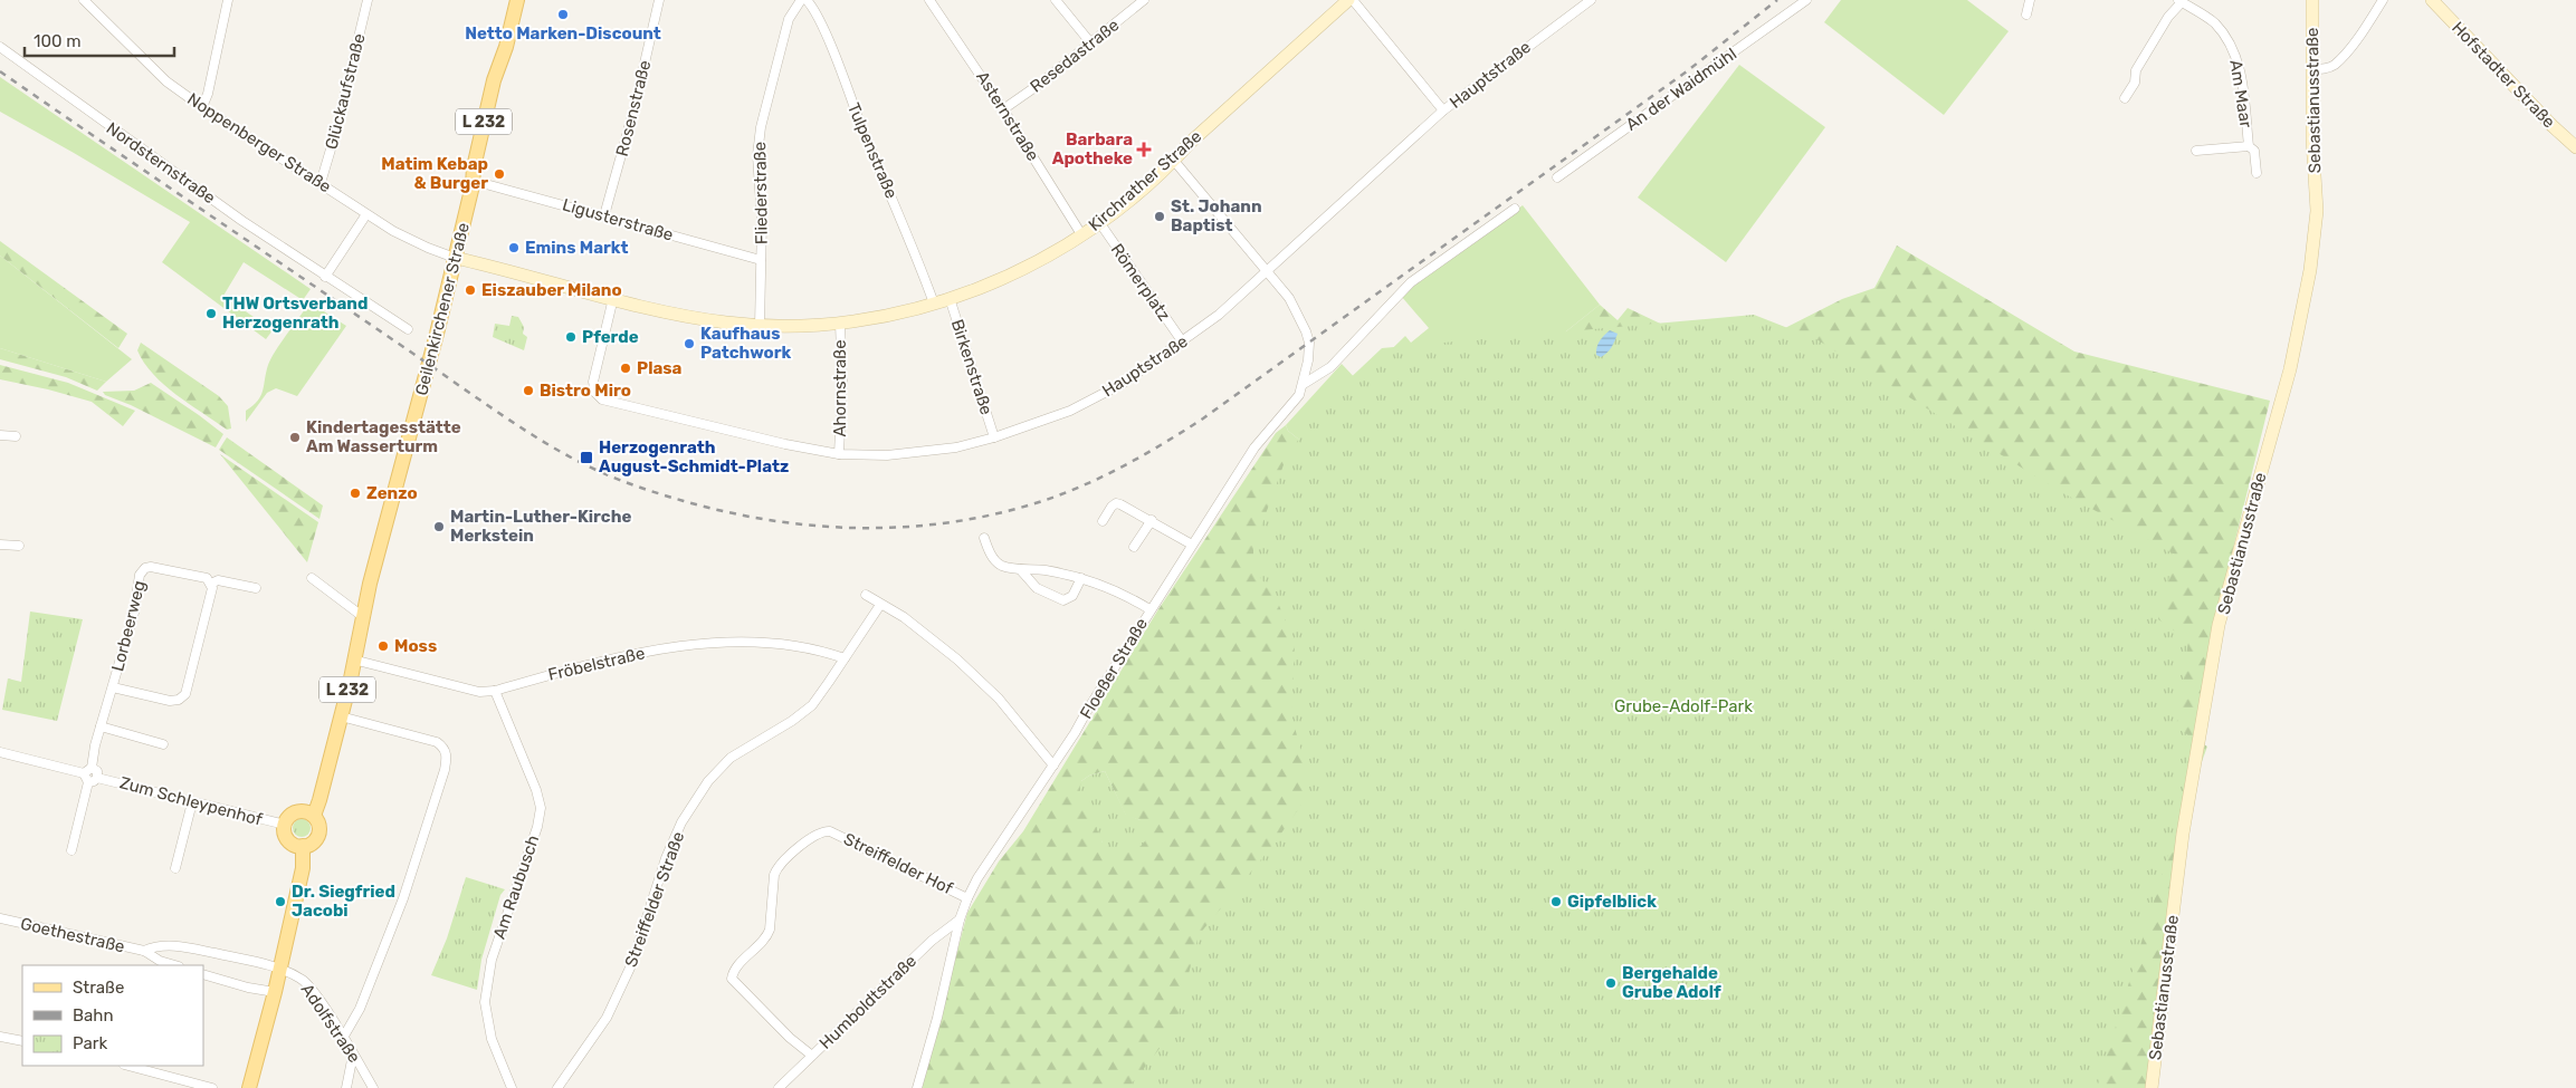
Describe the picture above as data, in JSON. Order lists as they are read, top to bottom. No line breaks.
{"streets":{"main road":["Hofstadter Straße","Sebastianusstraße","L 232","Kirchrather Straße","Geilenkirchener Straße"],"street":["Resedastraße","Hauptstraße","An der Waidmühl","Glückaufstraße","Am Maar","Rosenstraße","Asternstraße","Noppenberger Straße","Tulpenstraße","Nordsternstraße","Fliederstraße","Ligusterstraße","Römerplatz","Birkenstraße","Ahornstraße","Lorbeerweg","Fröbelstraße","Floeßer Straße","Zum Schleypenhof","Streiffelder Hof","Am Raubusch","Streiffelder Straße","Goethestraße","Humboldtstraße","Adolfstraße"]},"crossings":[["Resedastraße","Asternstraße"],["Hauptstraße","Kirchrather Straße"],["Hauptstraße","Römerplatz"],["Hauptstraße","Birkenstraße"],["Hauptstraße","Ahornstraße"],["Hauptstraße","Floeßer Straße"],["Glückaufstraße","Noppenberger Straße"],["Rosenstraße","Ligusterstraße"],["Asternstraße","Kirchrather Straße"],["L 232","Geilenkirchener Straße"],["L 232","Zum Schleypenhof"],["Noppenberger Straße","Kirchrather Straße"],["Noppenberger Straße","Geilenkirchener Straße"],["Tulpenstraße","Kirchrather Straße"],["Kirchrather Straße","Fliederstraße"],["Kirchrather Straße","Römerplatz"],["Kirchrather Straße","Geilenkirchener Straße"],["Kirchrather Straße","Birkenstraße"],["Kirchrather Straße","Ahornstraße"],["Fliederstraße","Ligusterstraße"],["Ligusterstraße","Geilenkirchener Straße"],["Geilenkirchener Straße","Fröbelstraße"],["Geilenkirchener Straße","Zum Schleypenhof"],["Lorbeerweg","Zum Schleypenhof"],["Fröbelstraße","Am Raubusch"],["Fröbelstraße","Streiffelder Straße"],["Floeßer Straße","Streiffelder Hof"],["Floeßer Straße","Humboldtstraße"],["Streiffelder Hof","Humboldtstraße"],["Goethestraße","Adolfstraße"]],"parks":["Grube-Adolf-Park"],"places":{"other":["Netto Marken-Discount","Matim Kebap & Burger","St. Johann Baptist","Emins Markt","Eiszauber Milano","THW Ortsverband Herzogenrath","Pferde","Kaufhaus Patchwork","Plasa","Bistro Miro","Kindertagesstätte Am Wasserturm","Zenzo","Martin-Luther-Kirche Merkstein","Moss","Dr. Siegfried Jacobi","Gipfelblick","Bergehalde Grube Adolf"],"health":["Barbara Apotheke"],"transit":["Herzogenrath August-Schmidt-Platz"]},"legend":["Straße","Bahn","Park"],"scale_bar":"100 m"}
